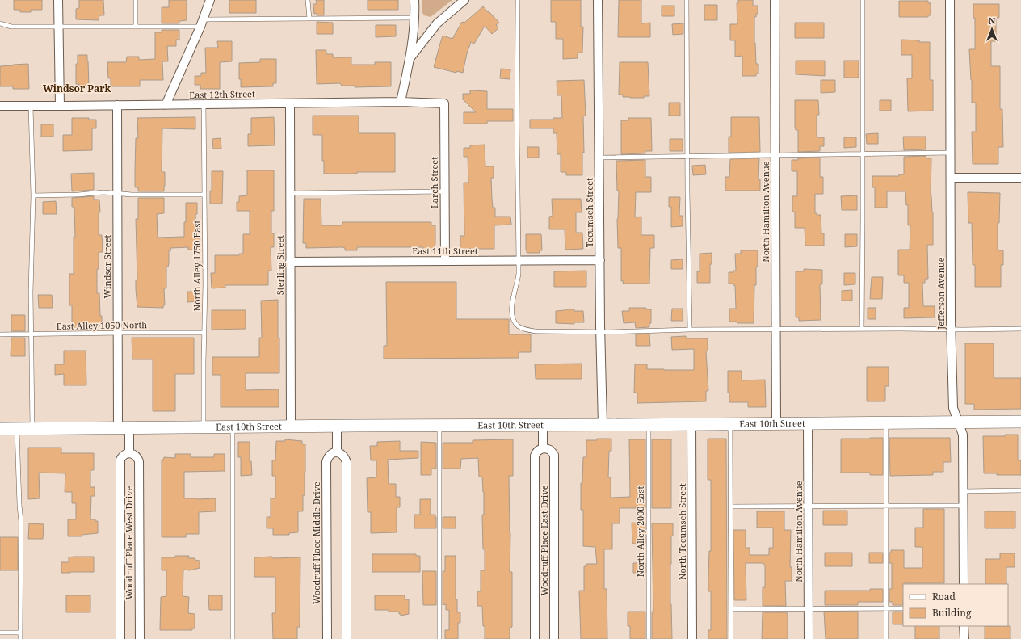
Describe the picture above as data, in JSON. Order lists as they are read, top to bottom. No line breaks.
{"streets":{"main road":["East 10th Street"],"street":["East 12th Street","Larch Street","North Hamilton Avenue","Tecumseh Street","East 11th Street","Sterling Street","Windsor Street","Jefferson Avenue","North Tecumseh Street","Woodruff Place East Drive","Woodruff Place West Drive","Woodruff Place Middle Drive"],"lane":["North Alley 1750 East","East Alley 1050 North","North Alley 2000 East"]},"crossings":[["East 12th Street","Larch Street"],["East 12th Street","Sterling Street"],["East 12th Street","North Alley 1750 East"],["East 12th Street","Windsor Street"],["Larch Street","East 11th Street"],["North Hamilton Avenue","East 10th Street"],["Tecumseh Street","East 11th Street"],["Tecumseh Street","East 10th Street"],["East 11th Street","Sterling Street"],["Sterling Street","East 10th Street"],["North Alley 1750 East","East Alley 1050 North"],["North Alley 1750 East","East 10th Street"],["Windsor Street","East Alley 1050 North"],["Windsor Street","East 10th Street"],["Jefferson Avenue","East 10th Street"],["East 10th Street","North Alley 2000 East"],["East 10th Street","North Tecumseh Street"]],"districts":["Windsor Park"],"legend":["Road","Building"],"north":"top"}
